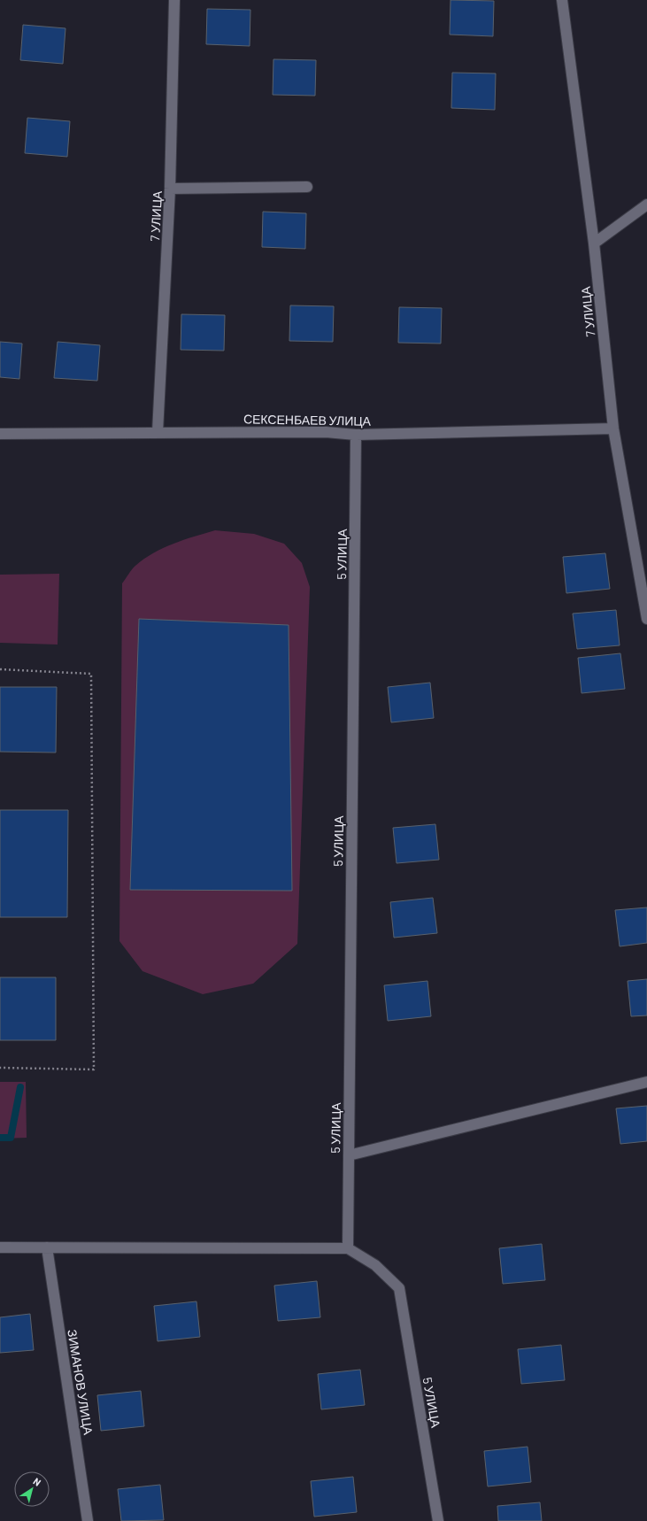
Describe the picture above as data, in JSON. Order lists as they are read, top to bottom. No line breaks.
{"streets":{"street":["7 УЛИЦА","СЕКСЕНБАЕВ УЛИЦА","5 УЛИЦА","ЗИМАНОВ УЛИЦА"]},"crossings":[["7 УЛИЦА","СЕКСЕНБАЕВ УЛИЦА"],["СЕКСЕНБАЕВ УЛИЦА","5 УЛИЦА"]],"north":"top right"}
